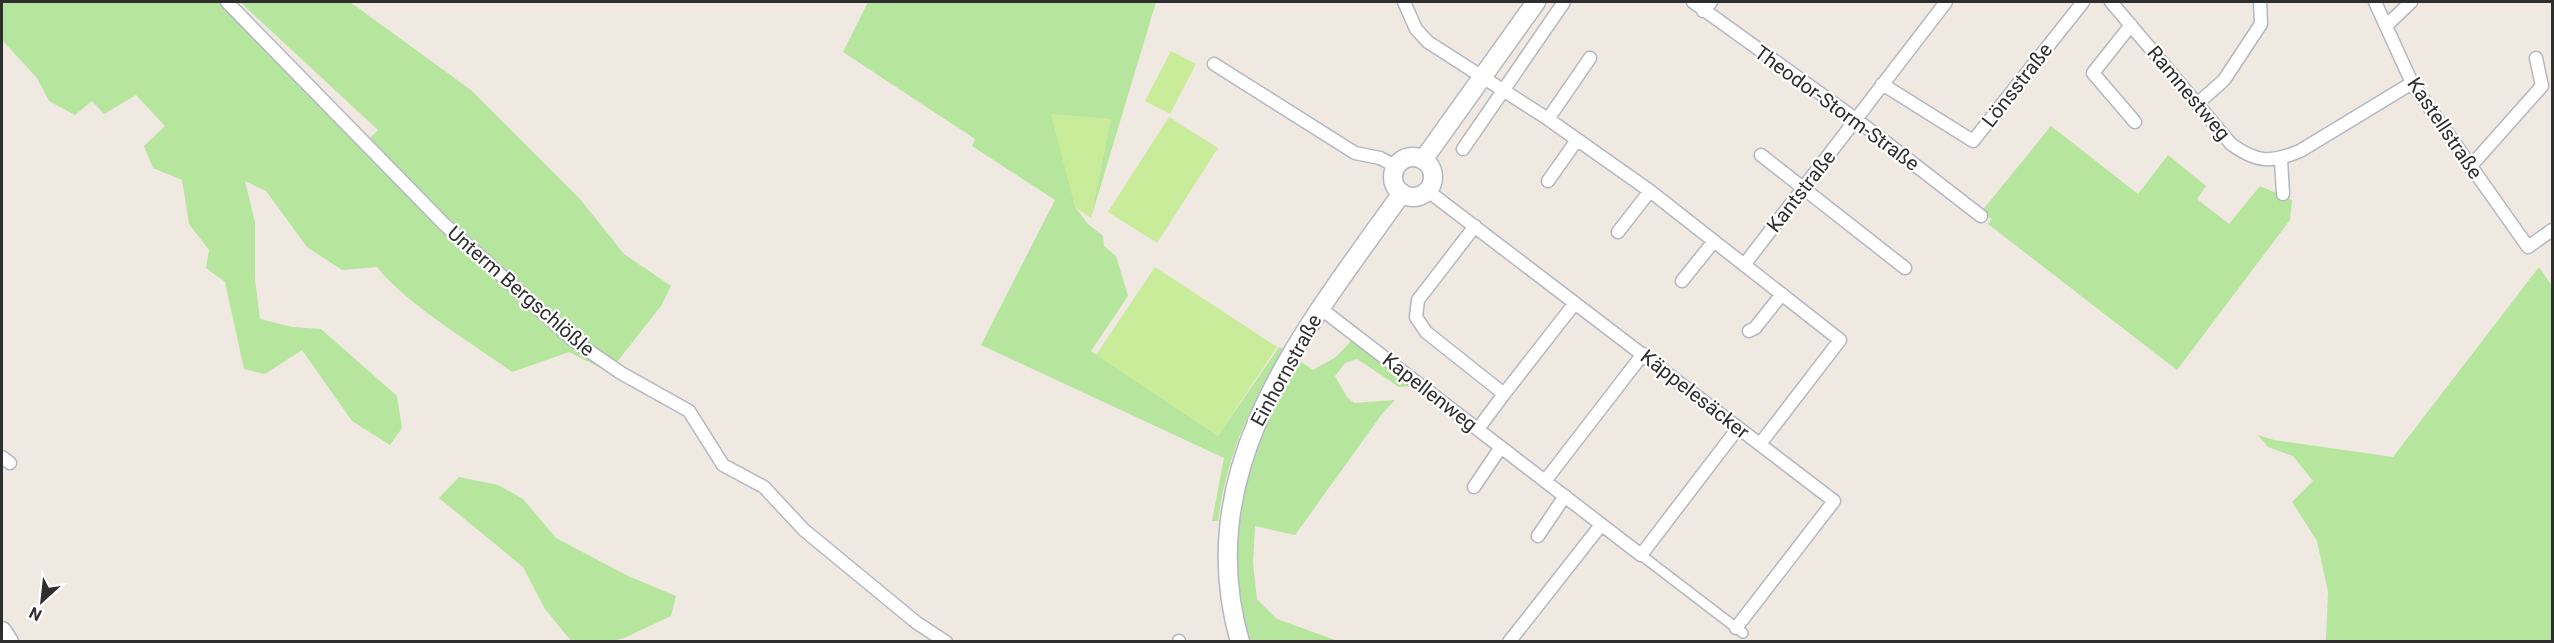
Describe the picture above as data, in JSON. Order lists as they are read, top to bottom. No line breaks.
{"streets":{"main road":["Einhornstraße"],"street":["Lönsstraße","Ramnestweg","Theodor-Storm-Straße","Kastellstraße","Kantstraße","Unterm Bergschlößle","Kapellenweg","Käppelesäcker"]},"crossings":[["Lönsstraße","Kantstraße"],["Theodor-Storm-Straße","Kantstraße"],["Einhornstraße","Kapellenweg"],["Einhornstraße","Käppelesäcker"]],"north":"bottom left"}
